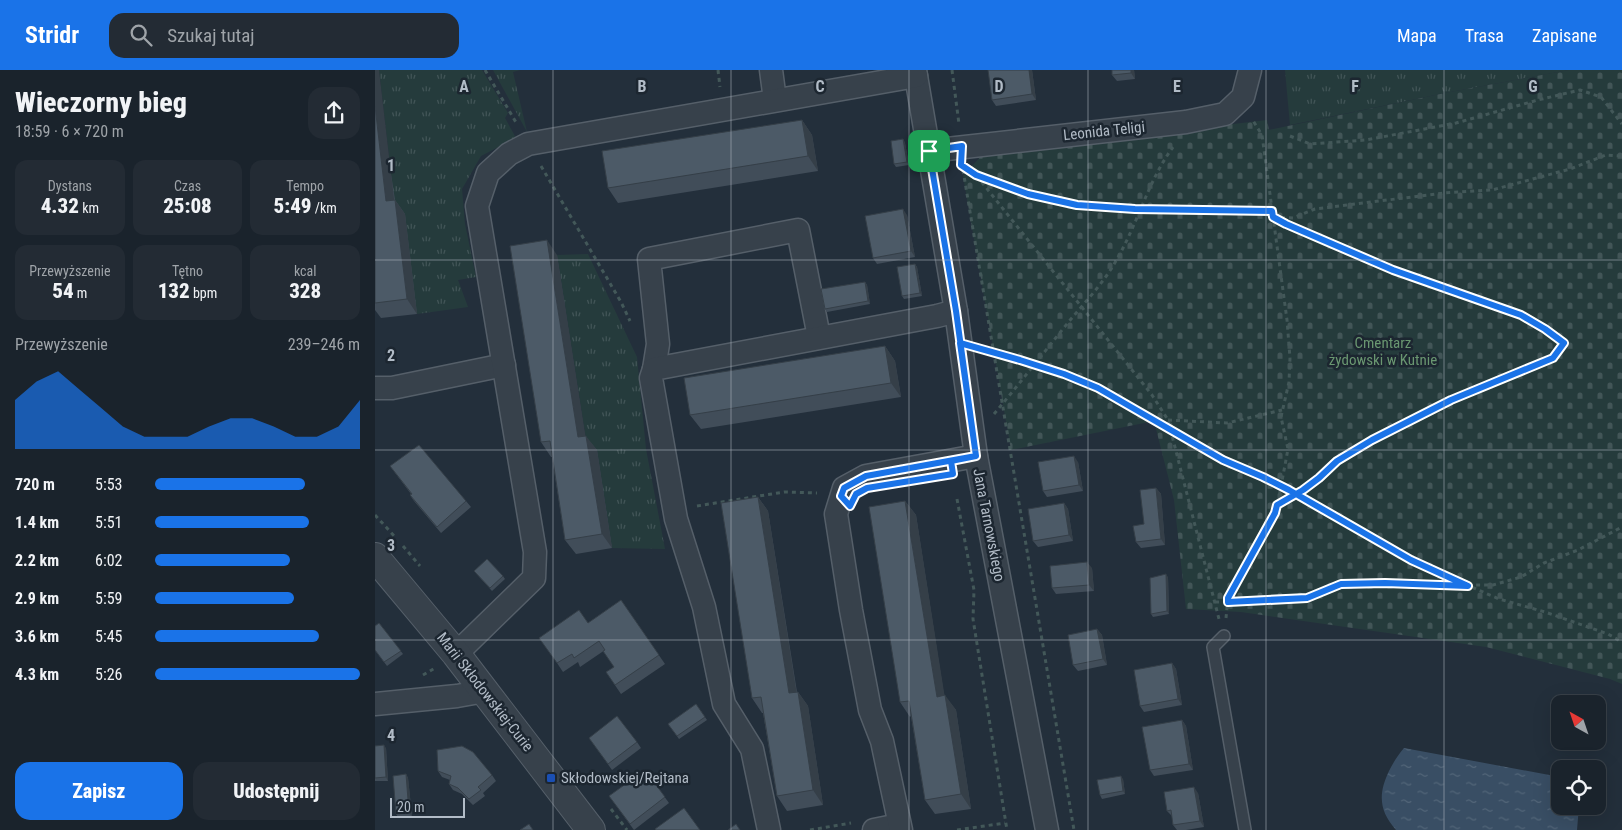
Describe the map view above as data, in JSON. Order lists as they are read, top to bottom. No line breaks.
{"streets":{"street":["Leonida Teligi","Jana Tarnowskiego","Marii Skłodowskiej-Curie"]},"crossings":[["Leonida Teligi","Jana Tarnowskiego"]],"parks":["Cmentarz żydowski w Kutnie"],"places":{"transit":["Skłodowskiej/Rejtana"]},"scale_bar":"20 m","north":"top left","page":{"header":"Stridr","search":"Szukaj tutaj","nav":["Mapa","Trasa","Zapisane"],"heading":["Wieczorny bieg","18:59 · 6 × 720 m"],"stats":[["Dystans","4.32 km"],["Czas","25:08"],["Tempo","5:49 /km"],["Przewyższenie","54 m"],["Tętno","132 bpm"],["kcal","328"]],"chart":["Przewyższenie","239–246 m"],"list":[{"name":"720 m","note":"5:53"},{"name":"1.4 km","note":"5:51"},{"name":"2.2 km","note":"6:02"},{"name":"2.9 km","note":"5:59"},{"name":"3.6 km","note":"5:45"},{"name":"4.3 km","note":"5:26"}],"buttons":["Zapisz","Udostępnij"],"scale":"20 m"},"grid":{"columns":["A","B","C","D","E","F","G"],"rows":["1","2","3","4"]}}
